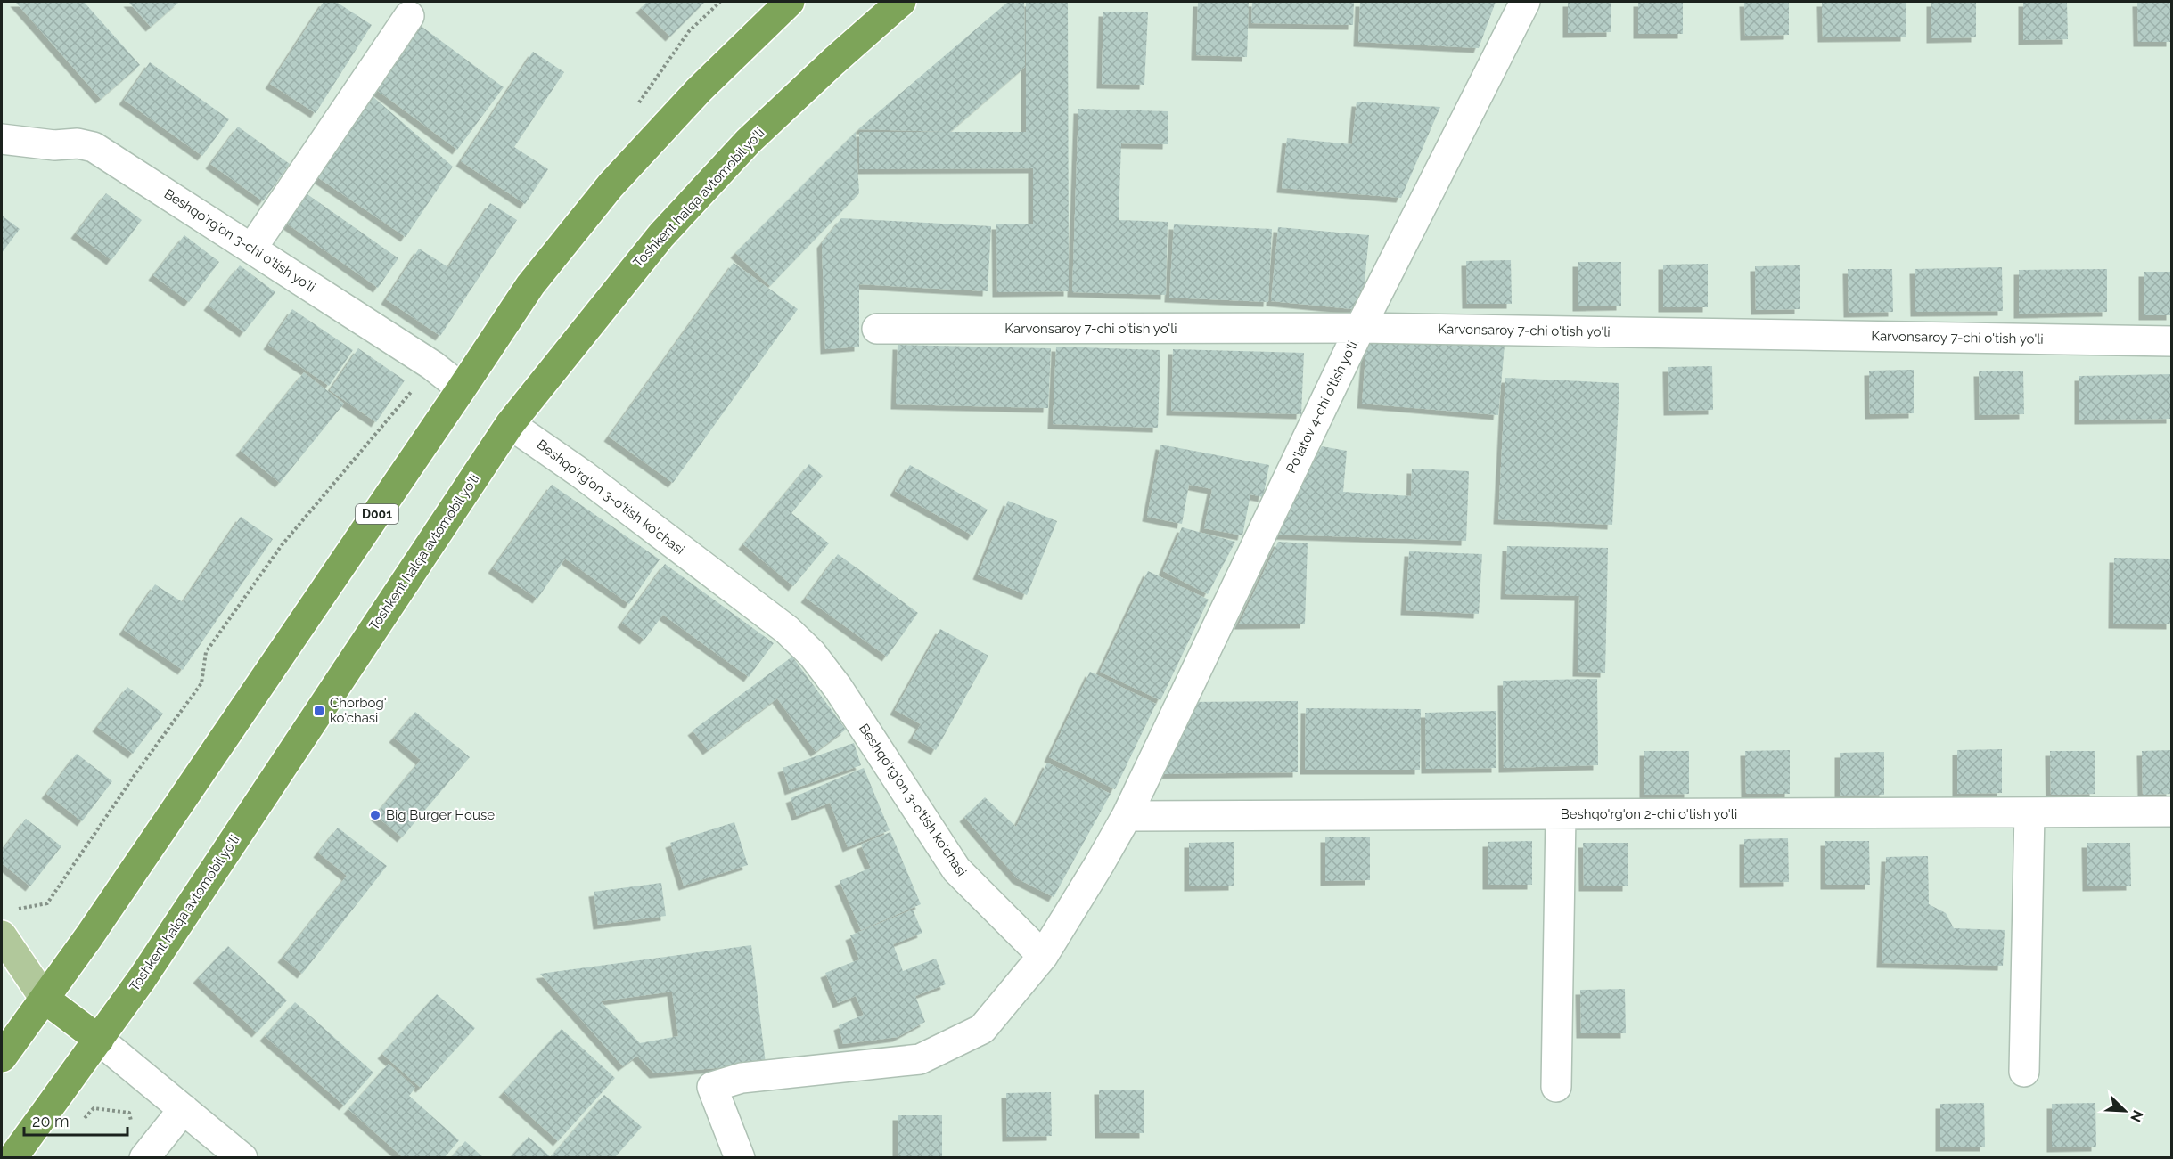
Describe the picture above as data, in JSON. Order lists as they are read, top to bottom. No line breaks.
{"streets":{"highway":["Toshkent halqa avtomobil yo'li","D001"],"street":["Beshqo'rg'on 3-chi o'tish yo'li","Karvonsaroy 7-chi o'tish yo'li","Po'latov 4-chi o'tish yo'li","Beshqo'rg'on 3-o'tish ko'chasi","Beshqo'rg'on 2-chi o'tish yo'li"]},"crossings":[["Toshkent halqa avtomobil yo'li","Beshqo'rg'on 3-o'tish ko'chasi"],["Beshqo'rg'on 3-chi o'tish yo'li","D001"],["Karvonsaroy 7-chi o'tish yo'li","Po'latov 4-chi o'tish yo'li"],["Po'latov 4-chi o'tish yo'li","Beshqo'rg'on 3-o'tish ko'chasi"],["Po'latov 4-chi o'tish yo'li","Beshqo'rg'on 2-chi o'tish yo'li"]],"places":{"transit":["Chorbog' ko'chasi"],"other":["Big Burger House"]},"scale_bar":"20 m","north":"bottom right"}
